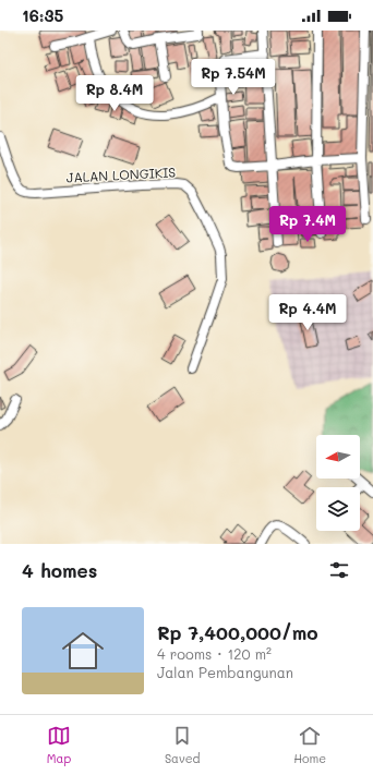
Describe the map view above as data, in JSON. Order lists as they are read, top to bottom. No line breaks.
{"streets":{"street":["JALAN LONGIKIS"]},"north":"left","page":{"status":"16:35","price":["Rp 7.54M","Rp 8.4M","Rp 7.4M","Rp 4.4M"],"heading":"4 homes","list":[{"name":"Rp 7,400,000/mo","note":"4 rooms · 120 m² · Jalan Pembangunan"}],"tabs":["Map","Saved","Home"]}}
